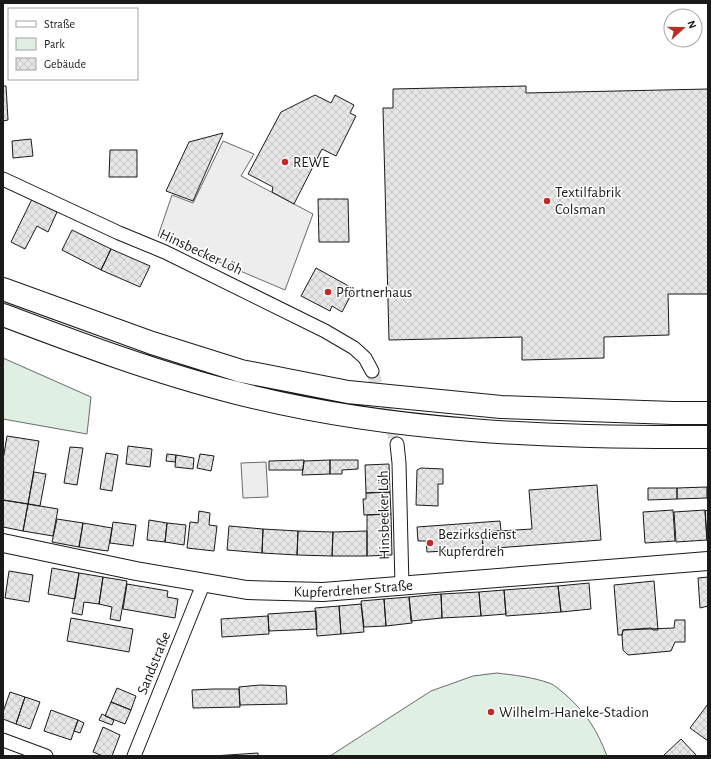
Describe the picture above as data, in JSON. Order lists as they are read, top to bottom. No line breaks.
{"streets":{"street":["Hinsbecker Löh","Kupferdreher Straße","Sandstraße"]},"crossings":[["Hinsbecker Löh","Kupferdreher Straße"],["Kupferdreher Straße","Sandstraße"]],"places":["REWE","Textilfabrik Colsman","Pförtnerhaus","Bezirksdienst Kupferdreh","Wilhelm-Haneke-Stadion"],"legend":["Straße","Park","Gebäude"],"north":"right"}
